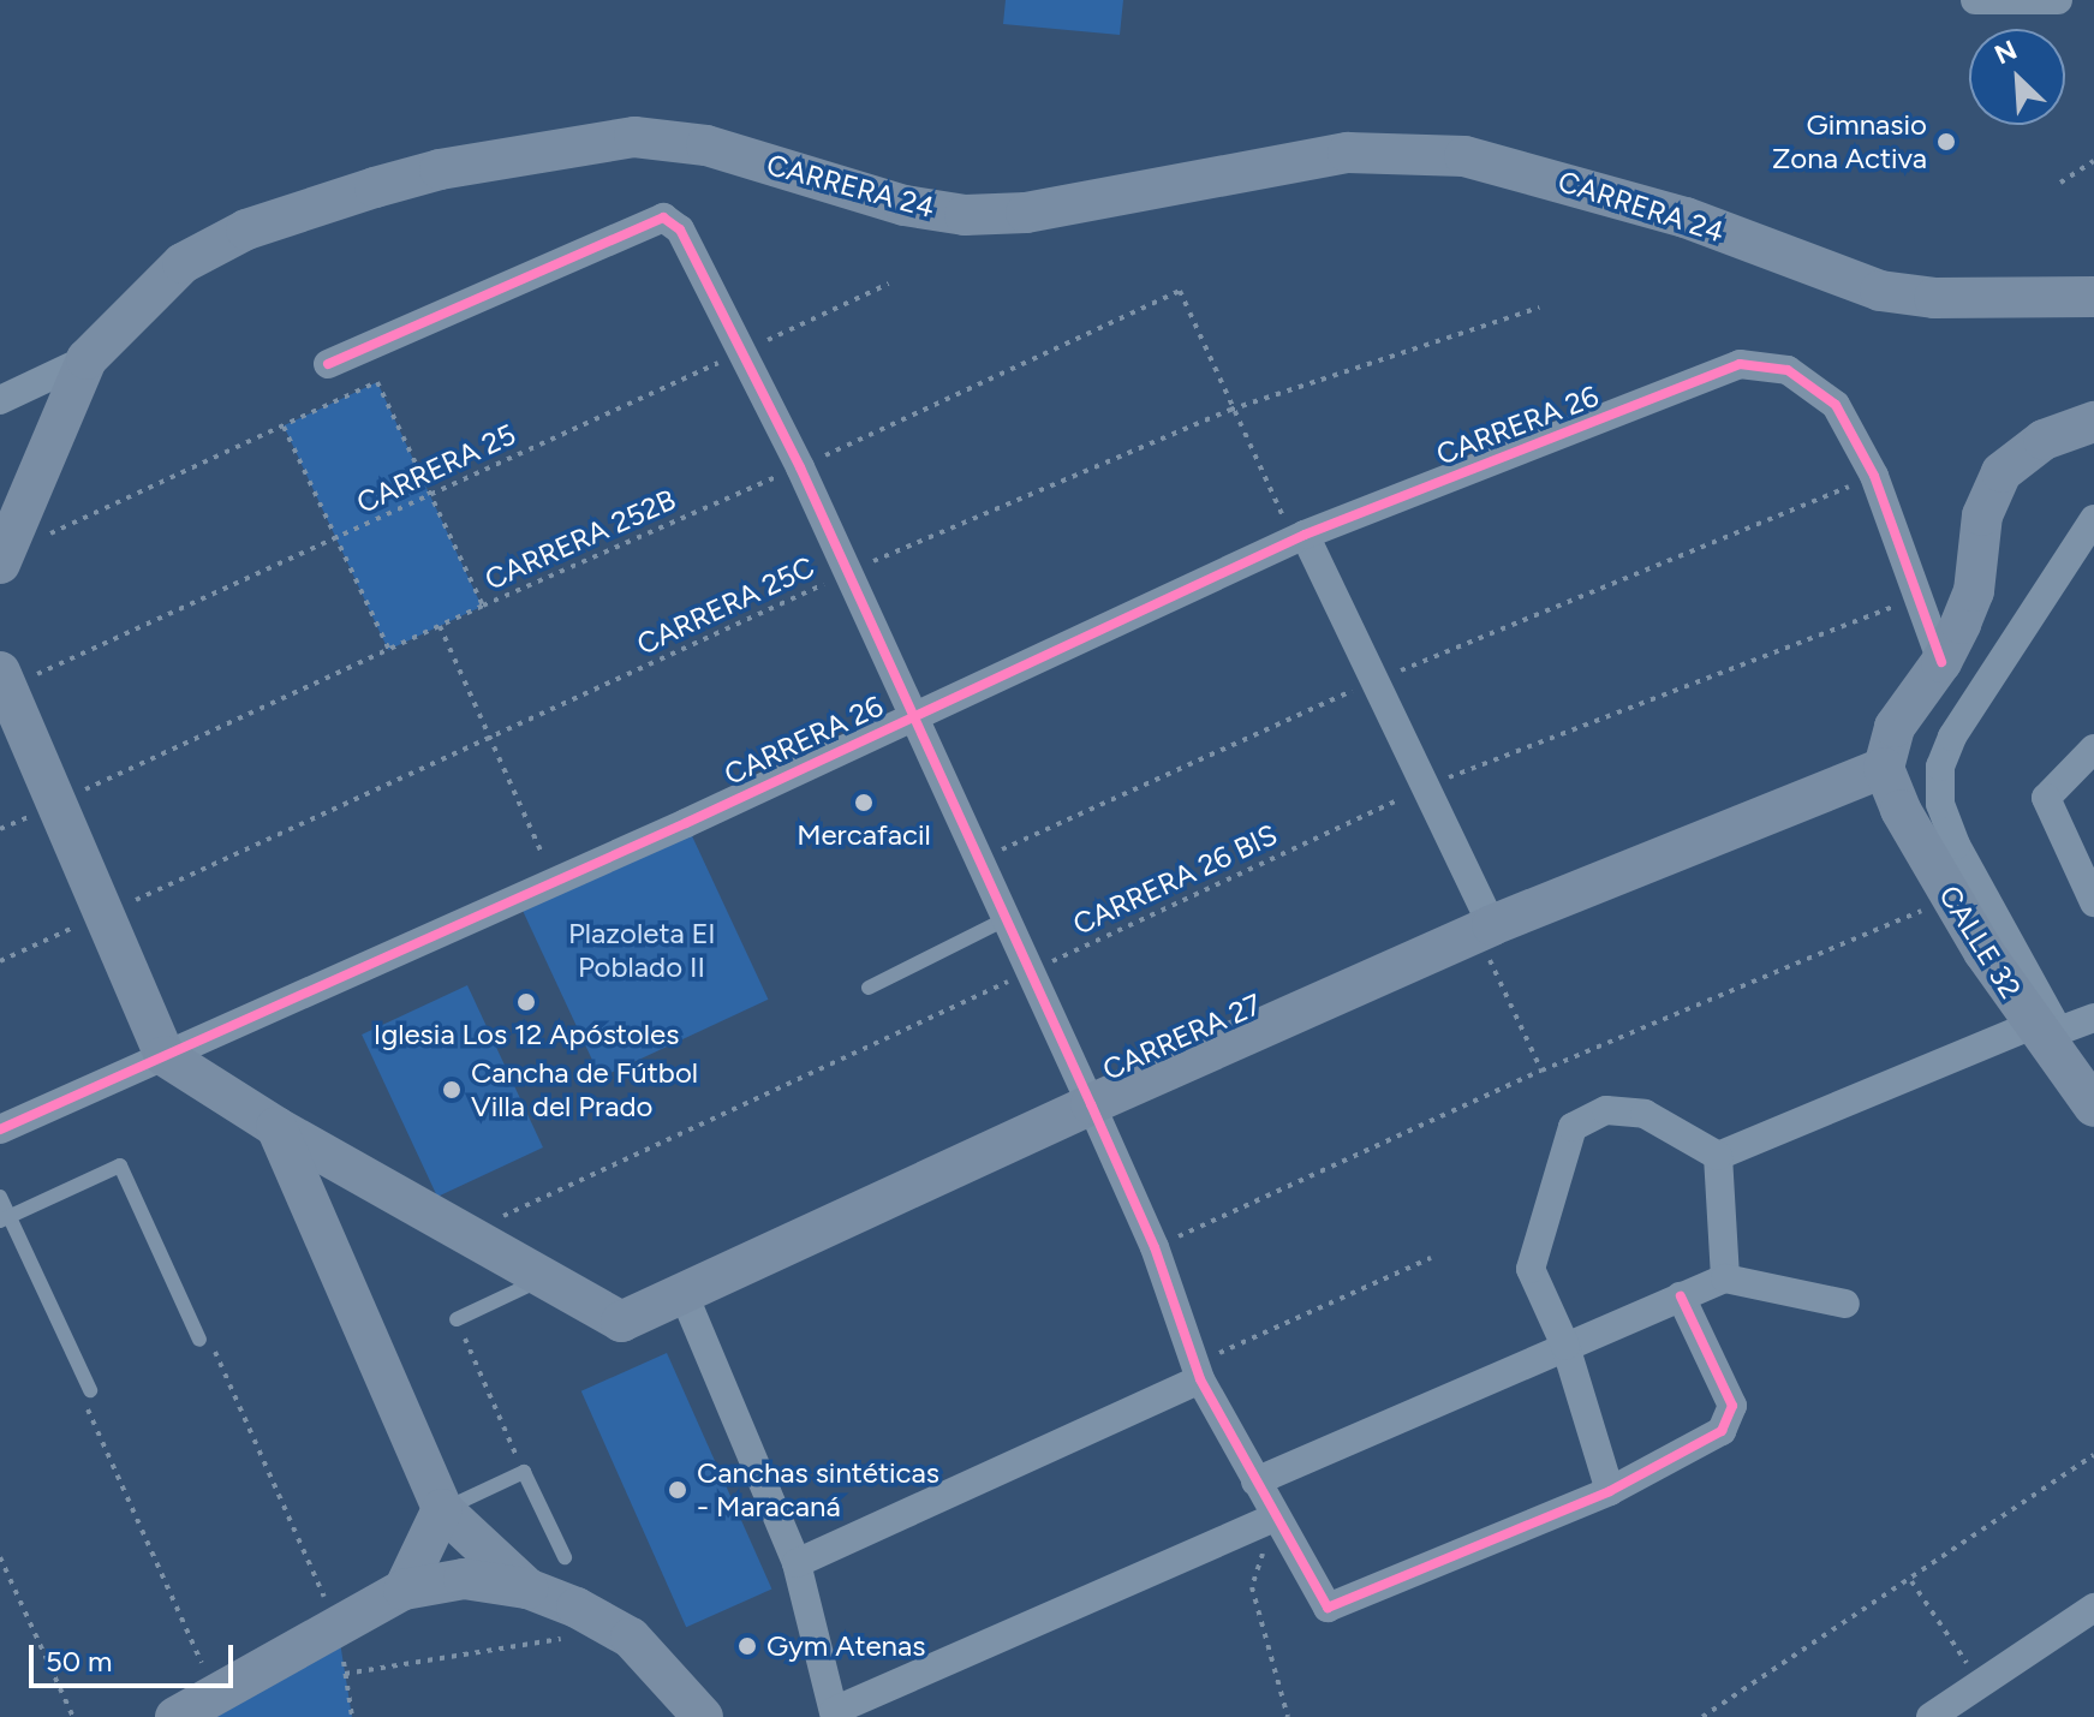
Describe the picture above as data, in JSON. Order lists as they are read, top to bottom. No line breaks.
{"streets":{"main road":["CARRERA 24","CALLE 32","CARRERA 27"],"street":["CARRERA 26"],"path":["CARRERA 25","CARRERA 252B","CARRERA 25C","CARRERA 26 BIS"]},"crossings":[["CARRERA 252B","CARRERA 25C"],["CALLE 32","CARRERA 27"]],"parks":["Plazoleta El Poblado II"],"places":["Gimnasio Zona Activa","Mercafacil","Iglesia Los 12 Apóstoles","Cancha de Fútbol Villa del Prado","Canchas sintéticas - Maracaná","Gym Atenas"],"scale_bar":"50 m","north":"top left"}
